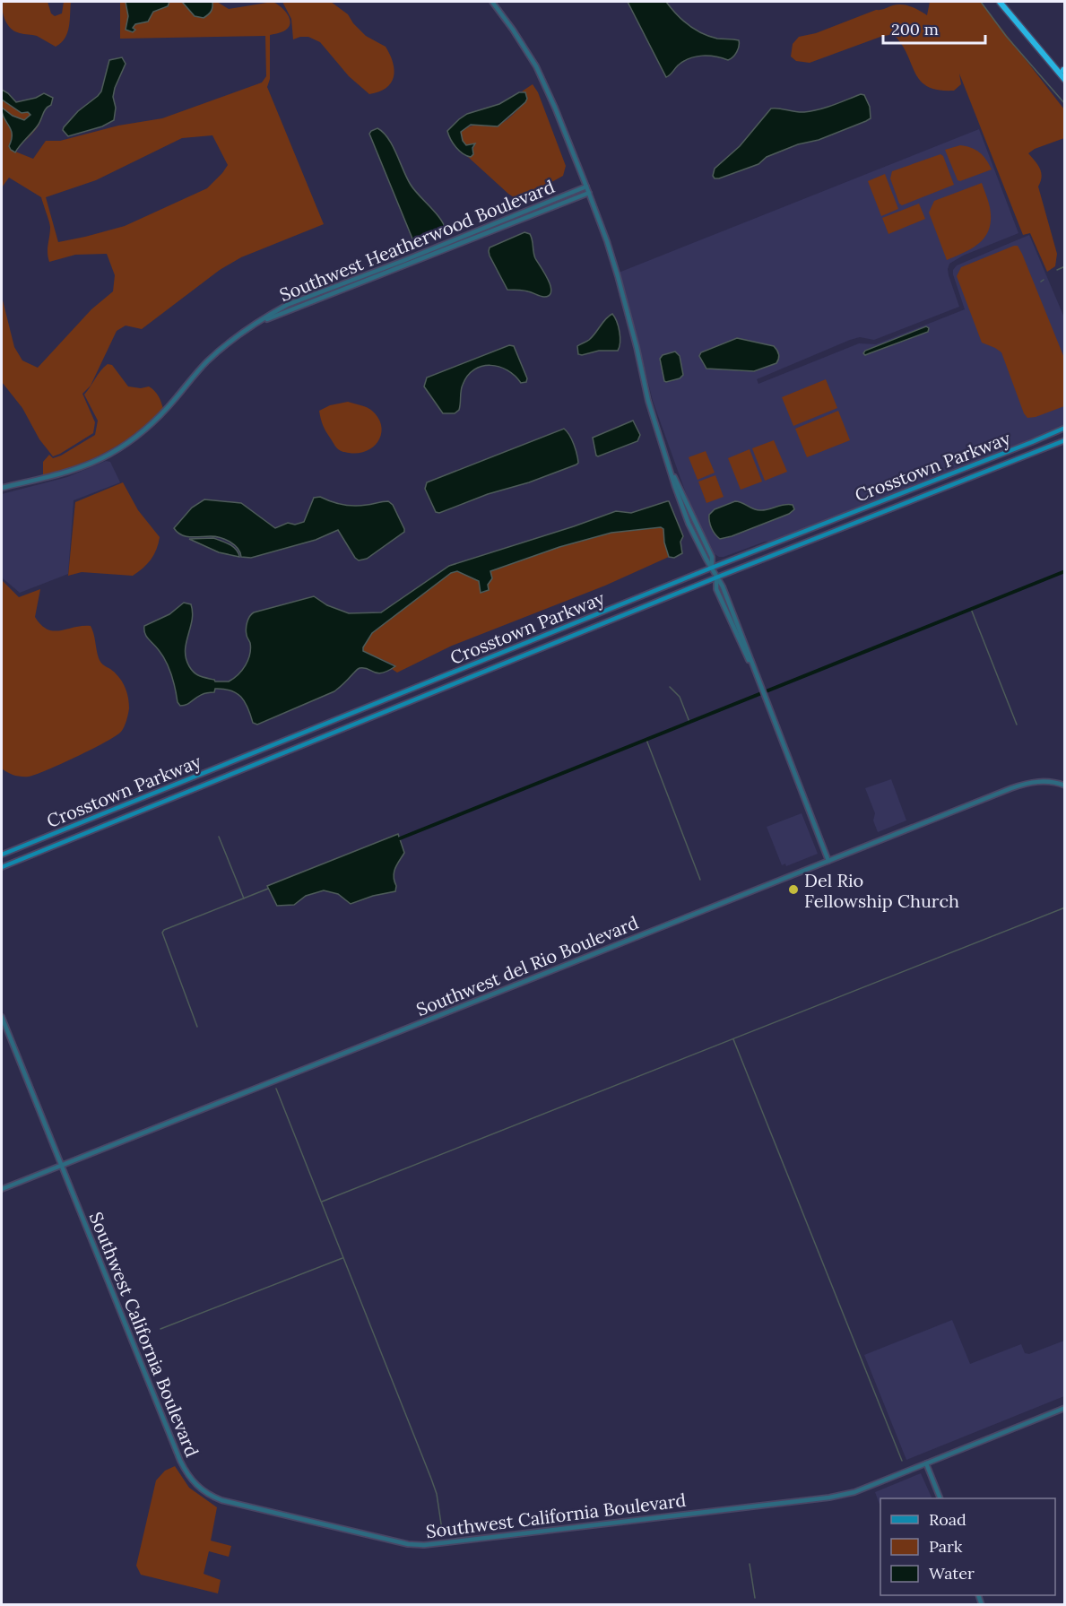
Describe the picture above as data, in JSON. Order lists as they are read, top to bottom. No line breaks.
{"streets":{"main road":["Crosstown Parkway"],"street":["Southwest Heatherwood Boulevard","Southwest del Rio Boulevard","Southwest California Boulevard"]},"crossings":[["Southwest del Rio Boulevard","Southwest California Boulevard"]],"places":["Del Rio Fellowship Church"],"legend":["Road","Park","Water"],"scale_bar":"200 m"}
